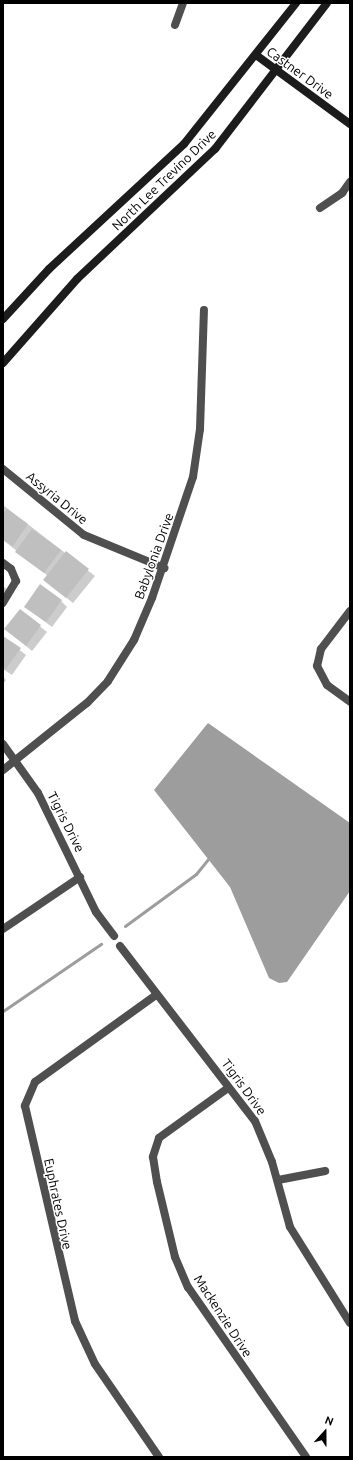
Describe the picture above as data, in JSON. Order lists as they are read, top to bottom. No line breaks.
{"streets":{"main road":["Castner Drive","North Lee Trevino Drive"],"street":["Assyria Drive","Babylonia Drive","Tigris Drive","Euphrates Drive","Mackenzie Drive"]},"crossings":[["Castner Drive","North Lee Trevino Drive"],["Assyria Drive","Babylonia Drive"],["Babylonia Drive","Tigris Drive"],["Tigris Drive","Euphrates Drive"],["Tigris Drive","Mackenzie Drive"]],"north":"top"}
